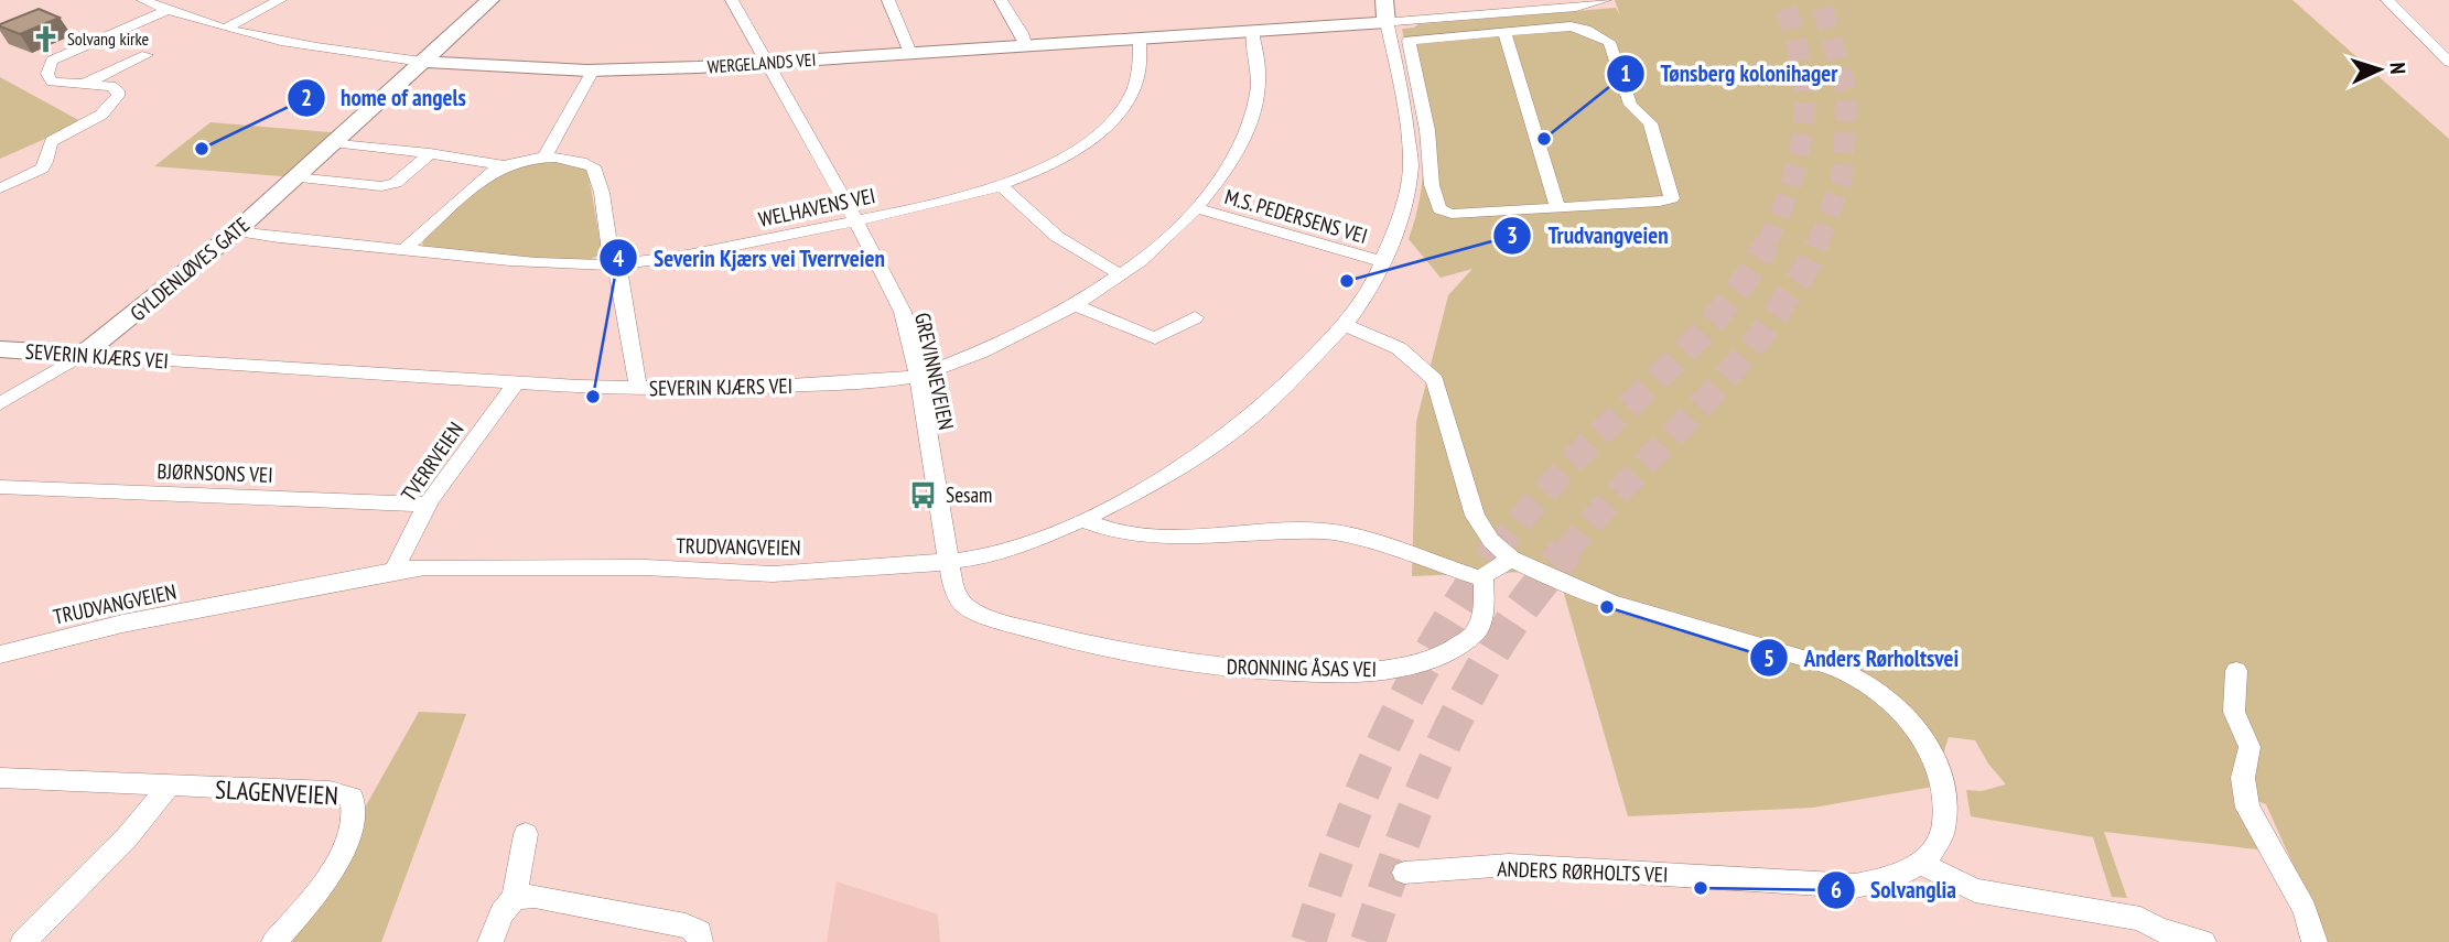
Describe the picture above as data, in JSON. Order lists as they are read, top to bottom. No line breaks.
{"streets":{"main road":["WERGELANDS VEI","GYLDENLØVES GATE","SEVERIN KJÆRS VEI","TRUDVANGVEIEN"],"street":["WELHAVENS VEI","M.S. PEDERSENS VEI","GREVINNEVEIEN","TVERRVEIEN","BJØRNSONS VEI","DRONNING ÅSAS VEI","SLAGENVEIEN","ANDERS RØRHOLTS VEI"]},"crossings":[["WERGELANDS VEI","WELHAVENS VEI"],["WERGELANDS VEI","GYLDENLØVES GATE"],["WERGELANDS VEI","SEVERIN KJÆRS VEI"],["WERGELANDS VEI","GREVINNEVEIEN"],["WERGELANDS VEI","TRUDVANGVEIEN"],["WELHAVENS VEI","GYLDENLØVES GATE"],["WELHAVENS VEI","GREVINNEVEIEN"],["M.S. PEDERSENS VEI","SEVERIN KJÆRS VEI"],["M.S. PEDERSENS VEI","TRUDVANGVEIEN"],["GYLDENLØVES GATE","SEVERIN KJÆRS VEI"],["SEVERIN KJÆRS VEI","GREVINNEVEIEN"],["SEVERIN KJÆRS VEI","TVERRVEIEN"],["GREVINNEVEIEN","TRUDVANGVEIEN"],["GREVINNEVEIEN","DRONNING ÅSAS VEI"],["TVERRVEIEN","BJØRNSONS VEI"],["TVERRVEIEN","TRUDVANGVEIEN"],["TRUDVANGVEIEN","DRONNING ÅSAS VEI"],["DRONNING ÅSAS VEI","ANDERS RØRHOLTS VEI"]],"places":{"church":["Solvang kirke"],"other":["Tønsberg kolonihager","home of angels","Trudvangveien","Severin Kjærs vei Tverrveien","Anders Rørholtsvei","Solvanglia"],"bus stop":["Sesam"]},"north":"right"}
